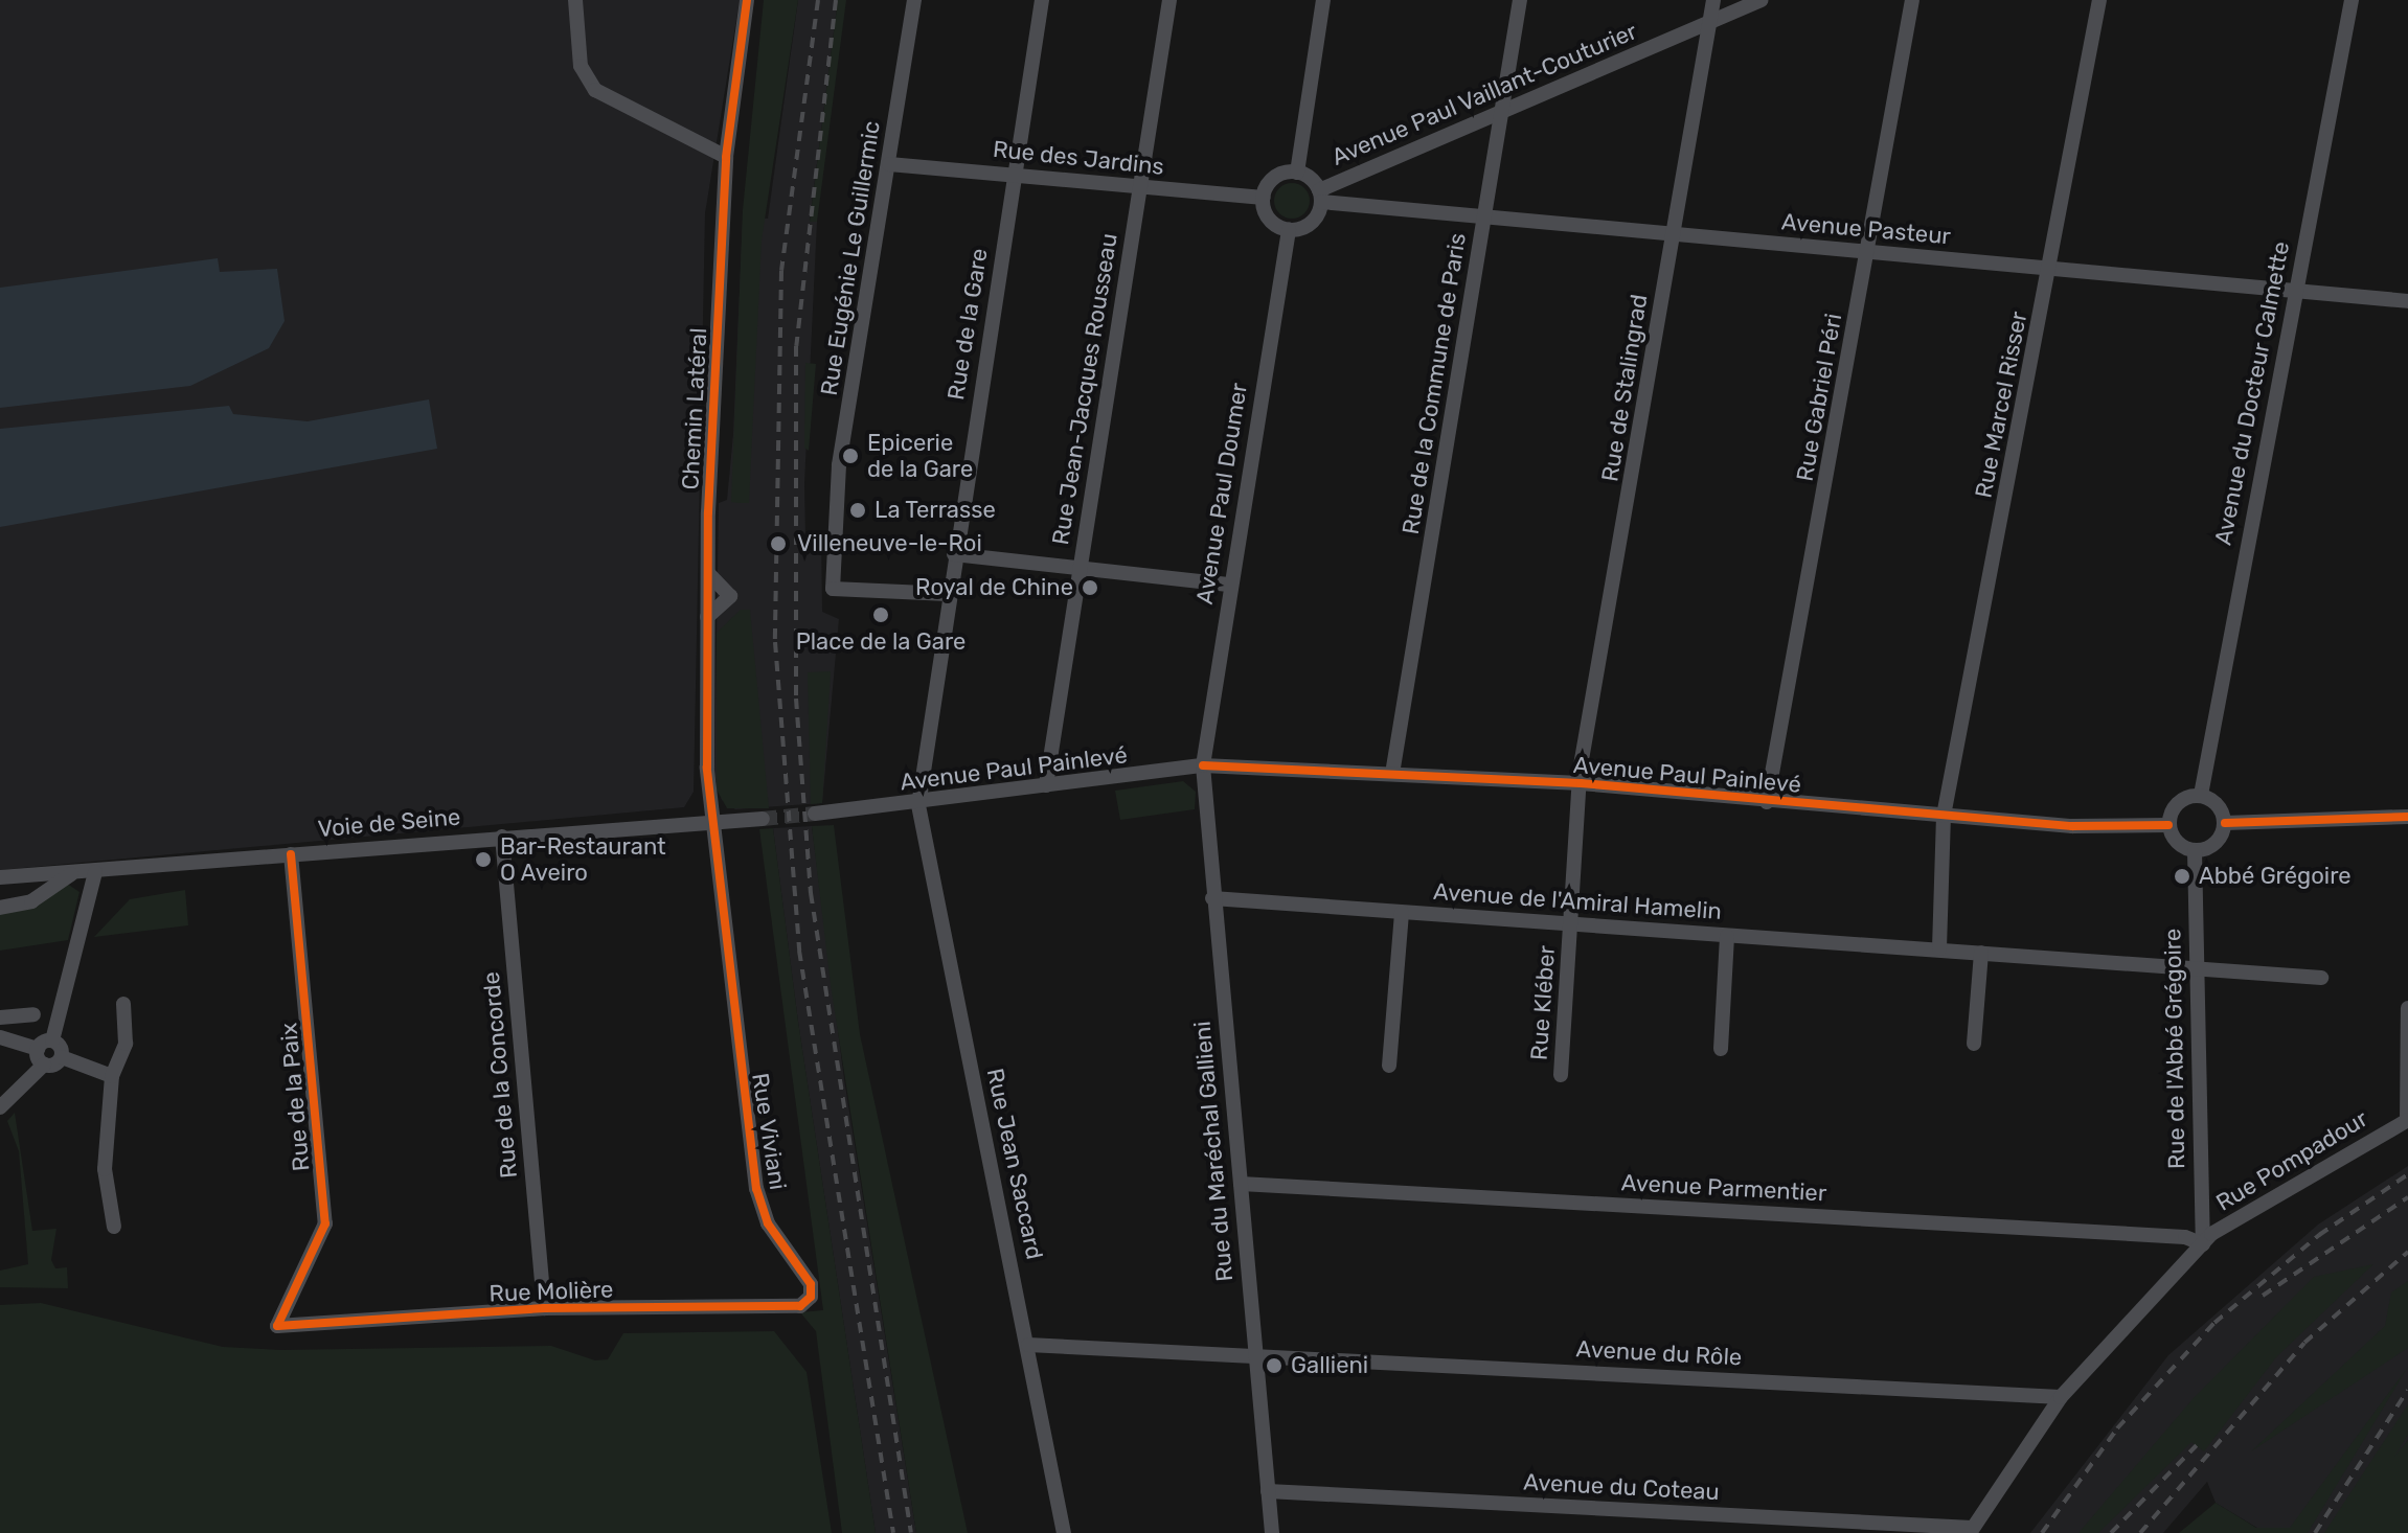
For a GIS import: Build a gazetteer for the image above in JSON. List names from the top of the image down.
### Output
{
  "streets": {
    "street": [
      "Avenue Paul Vaillant-Couturier",
      "Rue des Jardins",
      "Avenue Pasteur",
      "Rue Eugénie Le Guillermic",
      "Rue de la Gare",
      "Rue de la Commune de Paris",
      "Rue de Stalingrad",
      "Rue Jean-Jacques Rousseau",
      "Avenue du Docteur Calmette",
      "Rue Gabriel Péri",
      "Rue Marcel Risser",
      "Chemin Latéral",
      "Avenue Paul Doumer",
      "Avenue Paul Painlevé",
      "Voie de Seine",
      "Avenue de l'Amiral Hamelin",
      "Rue Kléber",
      "Rue de l'Abbé Grégoire",
      "Rue de la Concorde",
      "Rue de la Paix",
      "Rue Viviani",
      "Rue du Maréchal Gallieni",
      "Rue Pompadour",
      "Rue Jean Saccard",
      "Avenue Parmentier",
      "Rue Molière",
      "Avenue du Rôle",
      "Avenue du Coteau"
    ]
  },
  "crossings": [
    ["Avenue Paul Vaillant-Couturier", "Rue des Jardins"],
    ["Avenue Paul Vaillant-Couturier", "Avenue Pasteur"],
    ["Avenue Paul Vaillant-Couturier", "Rue de la Commune de Paris"],
    ["Avenue Paul Vaillant-Couturier", "Rue de Stalingrad"],
    ["Avenue Paul Vaillant-Couturier", "Avenue Paul Doumer"],
    ["Rue des Jardins", "Avenue Pasteur"],
    ["Rue des Jardins", "Rue Eugénie Le Guillermic"],
    ["Rue des Jardins", "Rue de la Gare"],
    ["Rue des Jardins", "Rue Jean-Jacques Rousseau"],
    ["Rue des Jardins", "Avenue Paul Doumer"],
    ["Avenue Pasteur", "Rue de la Commune de Paris"],
    ["Avenue Pasteur", "Rue de Stalingrad"],
    ["Avenue Pasteur", "Avenue du Docteur Calmette"],
    ["Avenue Pasteur", "Rue Gabriel Péri"],
    ["Avenue Pasteur", "Rue Marcel Risser"],
    ["Avenue Pasteur", "Avenue Paul Doumer"],
    ["Rue Eugénie Le Guillermic", "Rue de la Gare"],
    ["Rue de la Gare", "Avenue Paul Painlevé"],
    ["Rue de la Gare", "Rue Jean Saccard"],
    ["Rue de la Commune de Paris", "Avenue Paul Painlevé"],
    ["Rue de Stalingrad", "Avenue Paul Painlevé"],
    ["Rue de Stalingrad", "Rue Kléber"],
    ["Rue Jean-Jacques Rousseau", "Avenue Paul Painlevé"],
    ["Avenue du Docteur Calmette", "Avenue Paul Painlevé"],
    ["Avenue du Docteur Calmette", "Rue de l'Abbé Grégoire"],
    ["Rue Gabriel Péri", "Avenue Paul Painlevé"],
    ["Rue Marcel Risser", "Avenue Paul Painlevé"],
    ["Rue Marcel Risser", "Avenue de l'Amiral Hamelin"],
    ["Chemin Latéral", "Voie de Seine"],
    ["Chemin Latéral", "Rue Viviani"],
    ["Avenue Paul Doumer", "Avenue Paul Painlevé"],
    ["Avenue Paul Doumer", "Rue du Maréchal Gallieni"],
    ["Avenue Paul Painlevé", "Rue Kléber"],
    ["Avenue Paul Painlevé", "Rue de l'Abbé Grégoire"],
    ["Avenue Paul Painlevé", "Rue du Maréchal Gallieni"],
    ["Avenue Paul Painlevé", "Rue Jean Saccard"],
    ["Voie de Seine", "Rue de la Concorde"],
    ["Voie de Seine", "Rue de la Paix"],
    ["Voie de Seine", "Rue Viviani"],
    ["Avenue de l'Amiral Hamelin", "Rue Kléber"],
    ["Avenue de l'Amiral Hamelin", "Rue de l'Abbé Grégoire"],
    ["Avenue de l'Amiral Hamelin", "Rue du Maréchal Gallieni"],
    ["Rue de l'Abbé Grégoire", "Rue Pompadour"],
    ["Rue de l'Abbé Grégoire", "Avenue Parmentier"],
    ["Rue de la Concorde", "Rue Molière"],
    ["Rue de la Paix", "Rue Molière"],
    ["Rue Viviani", "Rue Molière"],
    ["Rue du Maréchal Gallieni", "Avenue Parmentier"],
    ["Rue du Maréchal Gallieni", "Avenue du Rôle"],
    ["Rue du Maréchal Gallieni", "Avenue du Coteau"],
    ["Rue Pompadour", "Avenue Parmentier"],
    ["Rue Pompadour", "Avenue du Rôle"],
    ["Rue Pompadour", "Avenue du Coteau"],
    ["Rue Jean Saccard", "Avenue du Rôle"]
  ],
  "places": [
    "Epicerie de la Gare",
    "La Terrasse",
    "Villeneuve-le-Roi",
    "Royal de Chine",
    "Place de la Gare",
    "Bar-Restaurant O Aveiro",
    "Abbé Grégoire",
    "Gallieni"
  ]
}
